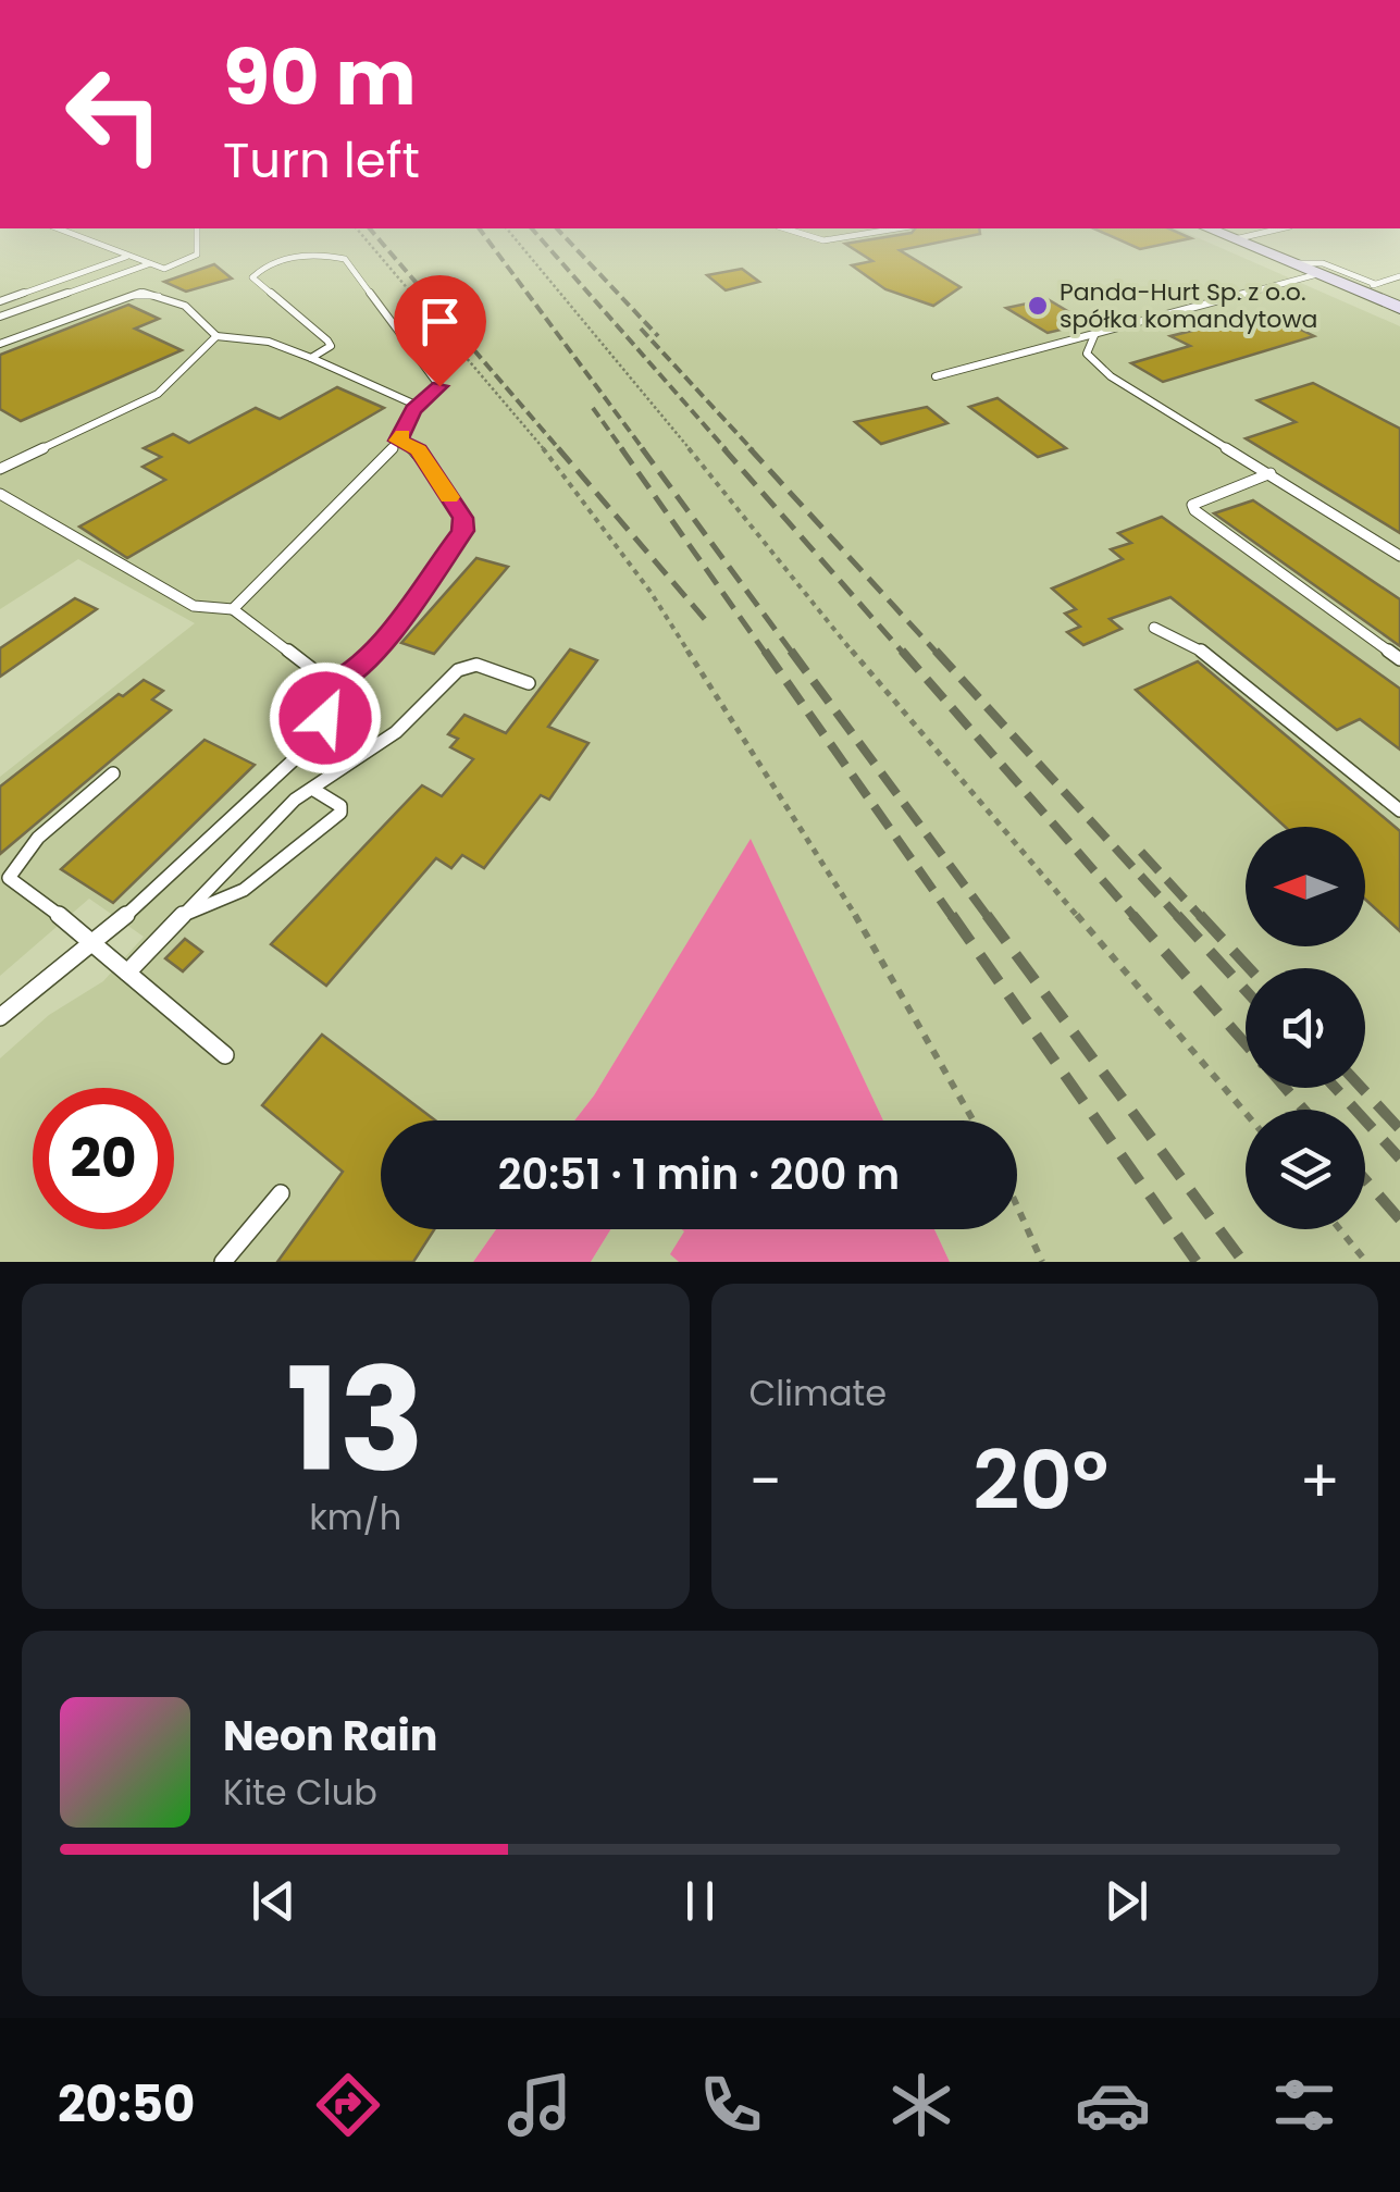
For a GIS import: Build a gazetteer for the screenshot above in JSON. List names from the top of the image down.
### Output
{
  "places": ["Panda-Hurt Sp. z o.o. spółka komandytowa"],
  "north": "left",
  "page": {
    "turn": ["90 m", "Turn left"],
    "limit": "20",
    "trip": "20:51 · 1 min · 200 m",
    "tile": [
      ["13", "km/h"],
      "Climate"
    ],
    "heat": ["−", "20°", "+"],
    "song": ["Neon Rain", "Kite Club"],
    "tabs": "20:50"
  }
}
